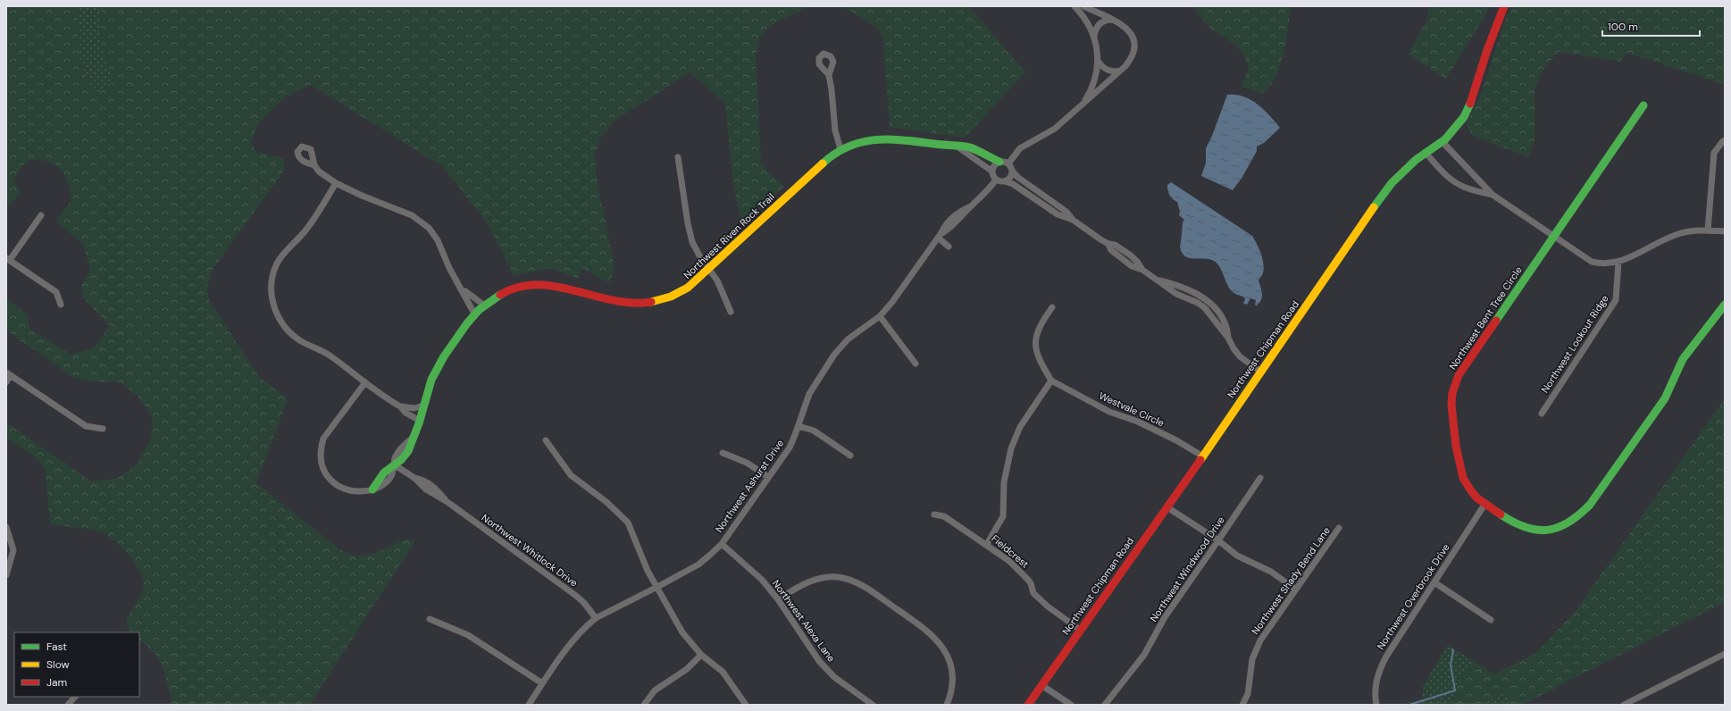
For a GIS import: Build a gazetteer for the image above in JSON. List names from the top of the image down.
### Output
{
  "streets": {
    "street": [
      "Northwest Riven Rock Trail",
      "Northwest Bent Tree Circle",
      "Northwest Lookout Ridge",
      "Northwest Chipman Road",
      "Westvale Circle",
      "Northwest Ashurst Drive",
      "Northwest Whitlock Drive",
      "Fieldcrest",
      "Northwest Windwood Drive",
      "Northwest Shady Bend Lane",
      "Northwest Overbrook Drive",
      "Northwest Alexa Lane"
    ]
  },
  "crossings": [
    ["Northwest Riven Rock Trail", "Northwest Ashurst Drive"],
    ["Northwest Riven Rock Trail", "Northwest Whitlock Drive"],
    ["Northwest Bent Tree Circle", "Northwest Overbrook Drive"],
    ["Northwest Chipman Road", "Westvale Circle"],
    ["Northwest Chipman Road", "Fieldcrest"],
    ["Northwest Ashurst Drive", "Northwest Whitlock Drive"],
    ["Northwest Ashurst Drive", "Northwest Alexa Lane"]
  ],
  "legend": ["Fast", "Slow", "Jam"],
  "scale_bar": "100 m"
}
